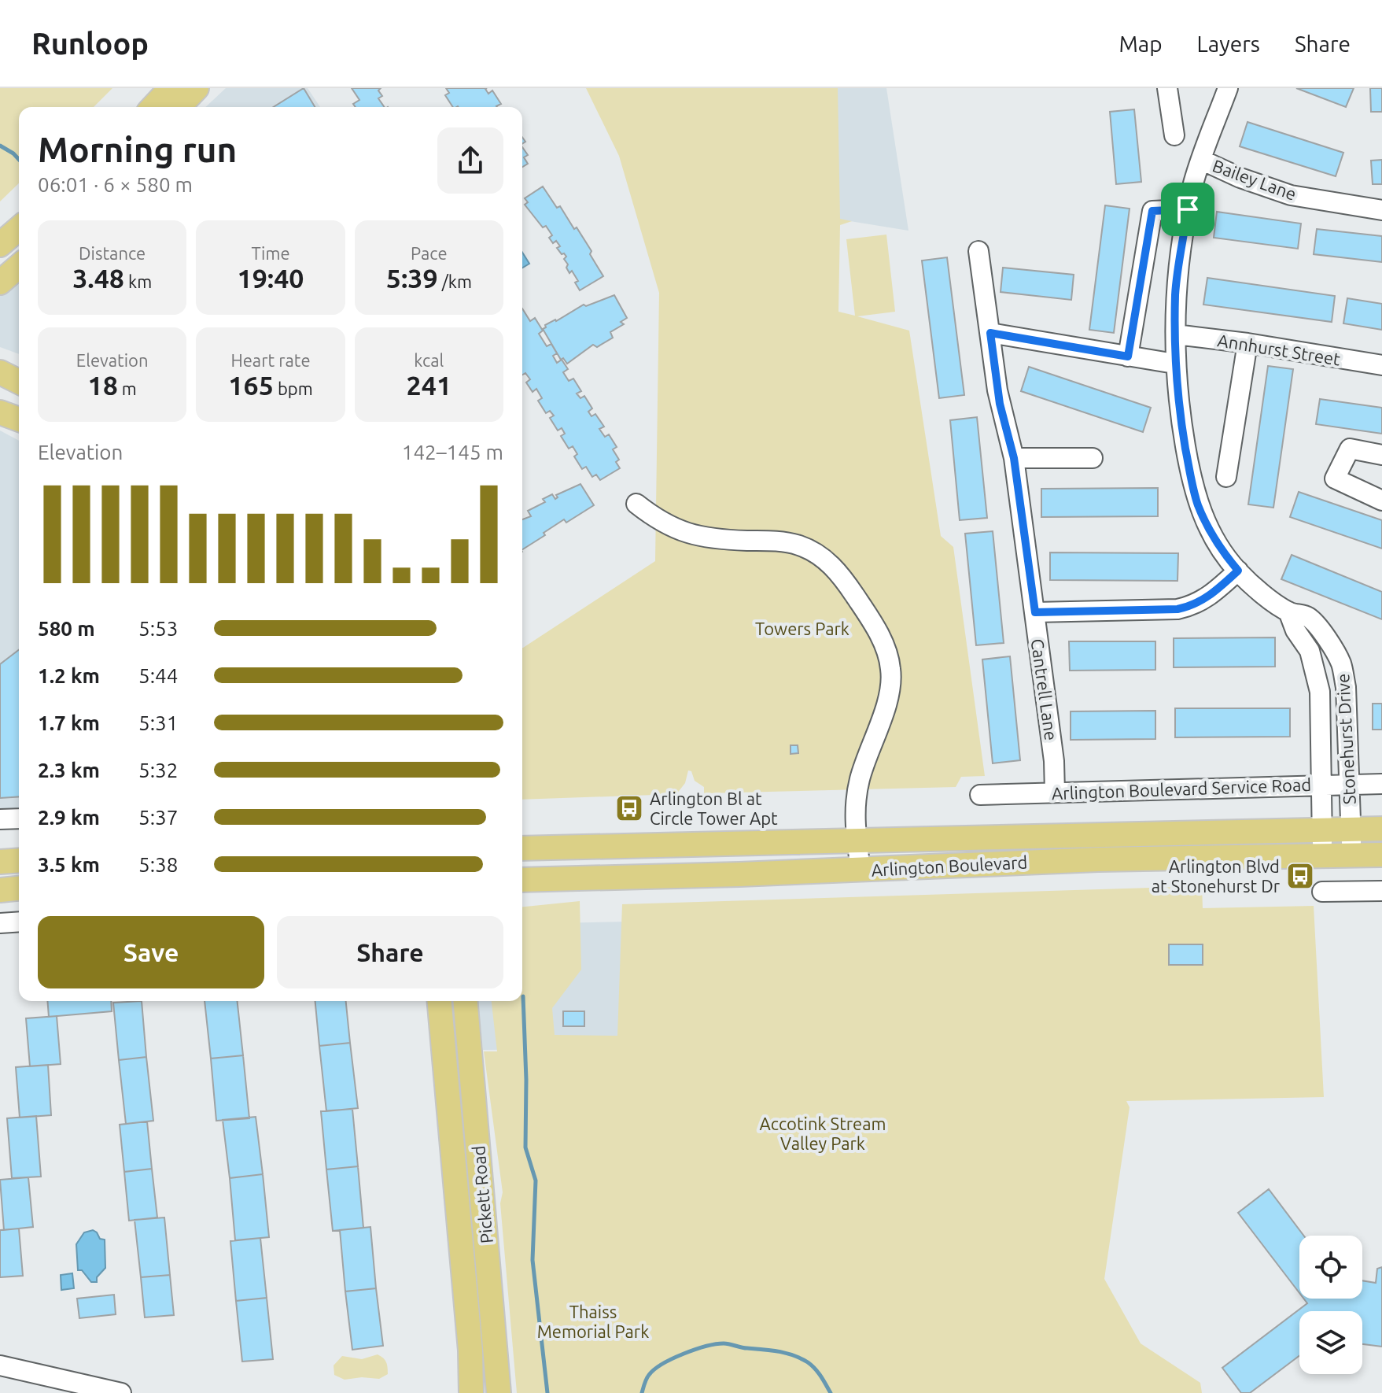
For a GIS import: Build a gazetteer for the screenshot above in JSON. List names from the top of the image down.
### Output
{
  "streets": {
    "main road": ["Arlington Boulevard", "Pickett Road"],
    "street": [
      "Bailey Lane",
      "Annhurst Street",
      "Cantrell Lane",
      "Stonehurst Drive",
      "Arlington Boulevard Service Road"
    ]
  },
  "crossings": [
    ["Bailey Lane", "Stonehurst Drive"],
    ["Annhurst Street", "Stonehurst Drive"],
    ["Cantrell Lane", "Arlington Boulevard Service Road"],
    ["Stonehurst Drive", "Arlington Boulevard Service Road"],
    ["Stonehurst Drive", "Arlington Boulevard"]
  ],
  "parks": ["Towers Park", "Accotink Stream Valley Park", "Thaiss Memorial Park"],
  "places": {
    "bus stop": ["Arlington Bl at Circle Tower Apt", "Arlington Blvd at Stonehurst Dr"]
  },
  "page": {
    "header": "Runloop",
    "nav": ["Map", "Layers", "Share"],
    "heading": ["Morning run", "06:01 · 6 × 580 m"],
    "stats": [
      ["Distance", "3.48 km"],
      ["Time", "19:40"],
      ["Pace", "5:39 /km"],
      ["Elevation", "18 m"],
      ["Heart rate", "165 bpm"],
      ["kcal", "241"]
    ],
    "chart": ["Elevation", "142–145 m"],
    "list": [
      {
        "name": "580 m",
        "note": "5:53"
      },
      {
        "name": "1.2 km",
        "note": "5:44"
      },
      {
        "name": "1.7 km",
        "note": "5:31"
      },
      {
        "name": "2.3 km",
        "note": "5:32"
      },
      {
        "name": "2.9 km",
        "note": "5:37"
      },
      {
        "name": "3.5 km",
        "note": "5:38"
      }
    ],
    "buttons": ["Save", "Share"]
  }
}
